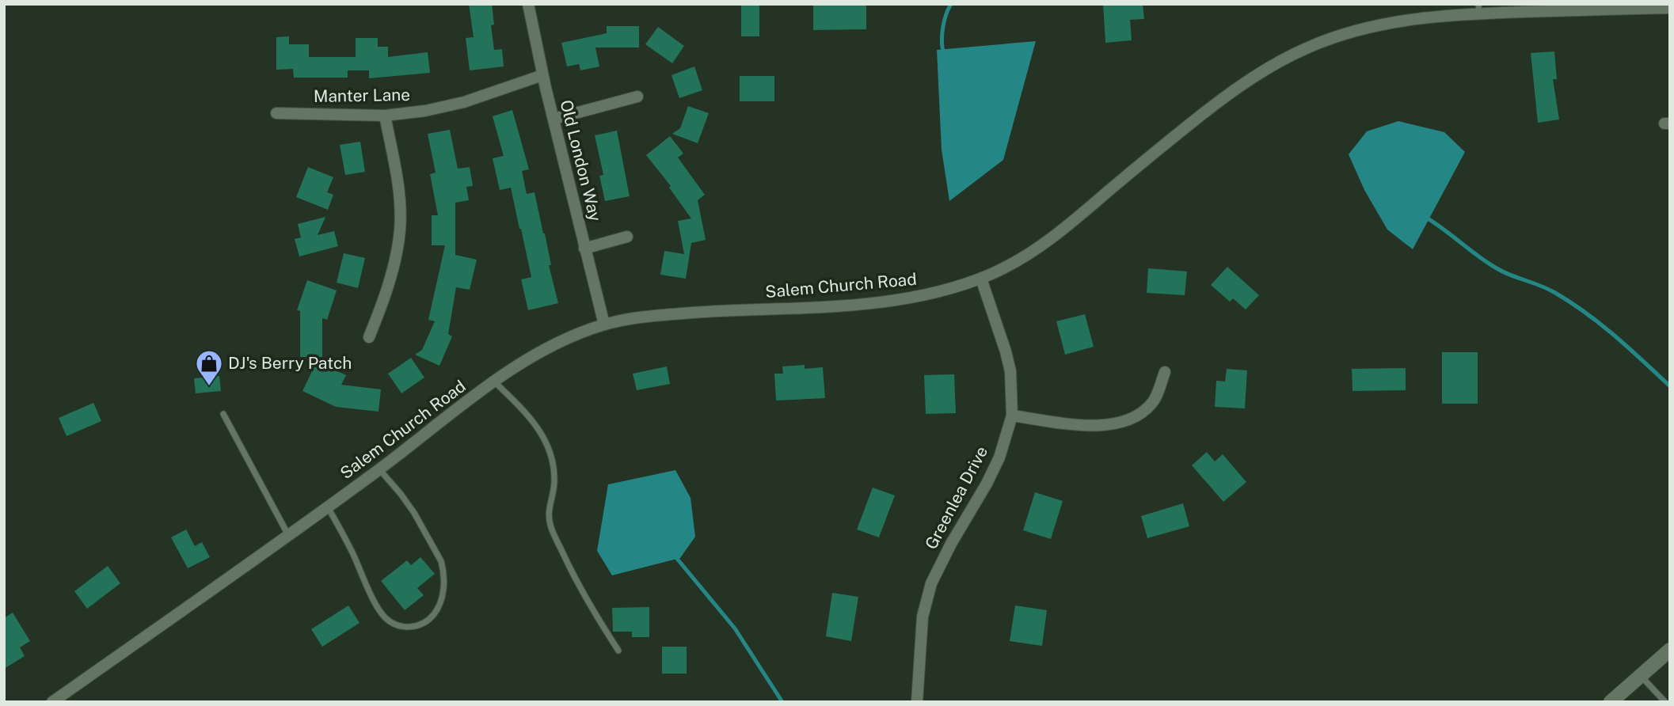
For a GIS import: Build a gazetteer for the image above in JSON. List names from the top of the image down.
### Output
{
  "streets": {
    "street": [
      "Manter Lane",
      "Old London Way",
      "Salem Church Road",
      "Greenlea Drive"
    ]
  },
  "crossings": [
    ["Manter Lane", "Old London Way"],
    ["Old London Way", "Salem Church Road"],
    ["Salem Church Road", "Greenlea Drive"]
  ],
  "places": {
    "shop": ["DJ's Berry Patch"]
  }
}
